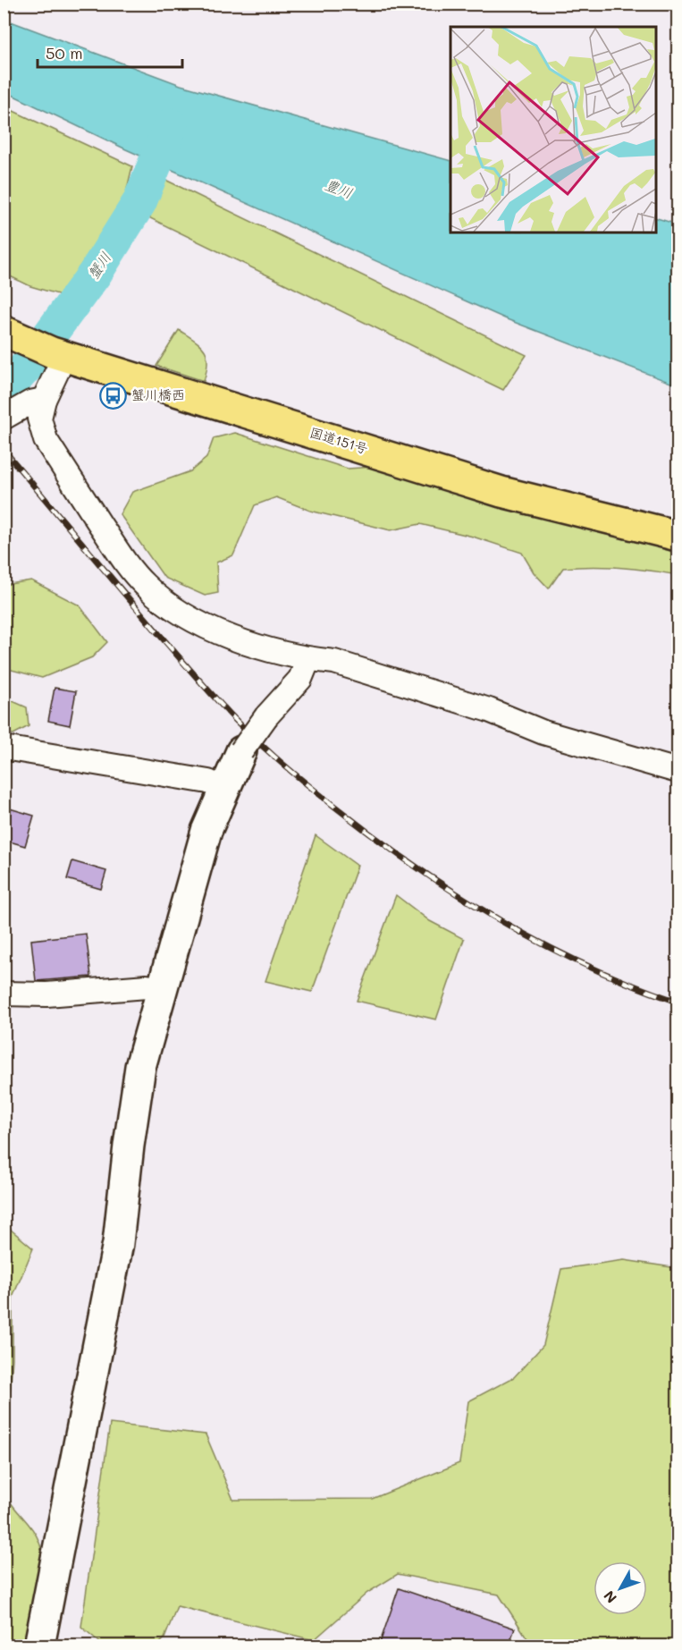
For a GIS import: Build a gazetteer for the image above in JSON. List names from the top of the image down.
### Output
{
  "streets": {
    "highway": ["国道151号"]
  },
  "water": ["豊川", "蟹川"],
  "places": {
    "bus stop": ["蟹川橋西"]
  },
  "scale_bar": "50 m",
  "north": "bottom left"
}
